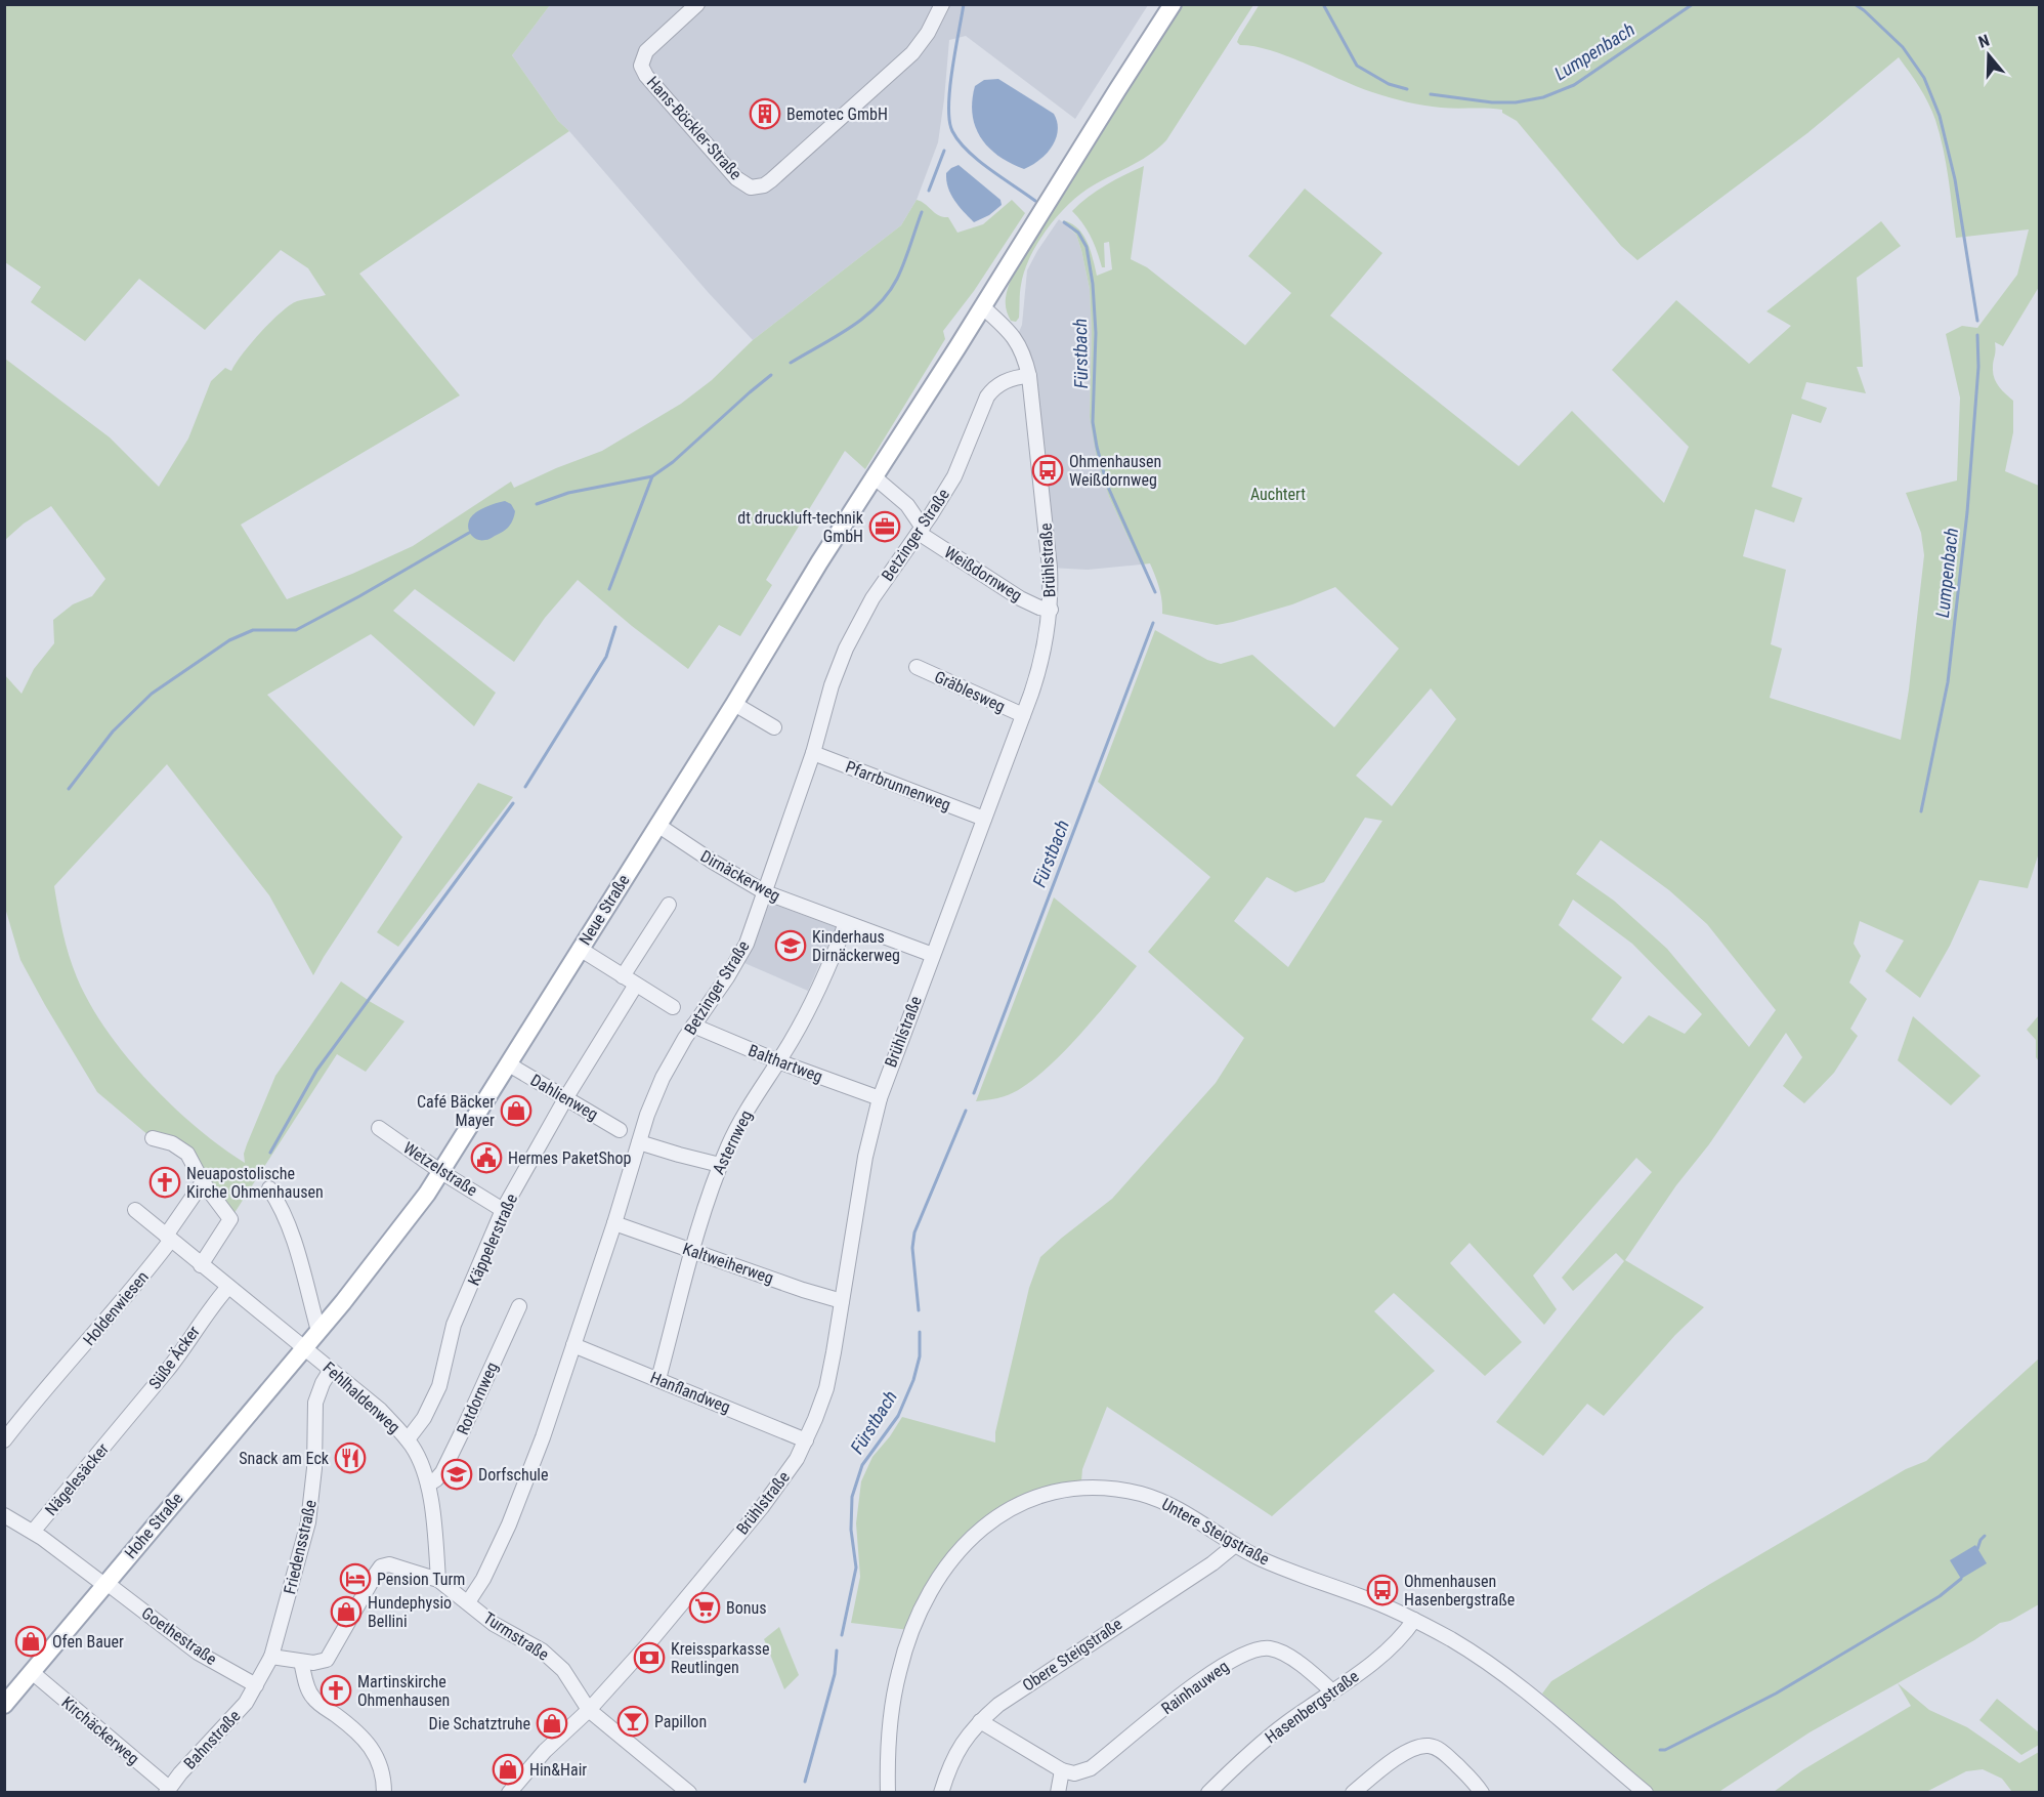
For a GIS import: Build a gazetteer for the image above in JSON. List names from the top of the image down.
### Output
{
  "streets": {
    "main road": ["Neue Straße", "Hohe Straße"],
    "street": [
      "Hans-Böckler-Straße",
      "Betzinger Straße",
      "Brühlstraße",
      "Weißdornweg",
      "Gräblesweg",
      "Pfarrbrunnenweg",
      "Dirnäckerweg",
      "Balthartweg",
      "Dahlienweg",
      "Asternweg",
      "Wetzelstraße",
      "Käppelerstraße",
      "Kaltweiherweg",
      "Holdenwiesen",
      "Süße Äcker",
      "Hanflandweg",
      "Fehlhaldenweg",
      "Rotdornweg",
      "Nägelesäcker",
      "Untere Steigstraße",
      "Friedensstraße",
      "Goethestraße",
      "Turmstraße",
      "Obere Steigstraße",
      "Rainhauweg",
      "Hasenbergstraße",
      "Kirchäckerweg",
      "Bahnstraße"
    ]
  },
  "crossings": [
    ["Betzinger Straße", "Brühlstraße"],
    ["Betzinger Straße", "Weißdornweg"],
    ["Betzinger Straße", "Pfarrbrunnenweg"],
    ["Betzinger Straße", "Dirnäckerweg"],
    ["Betzinger Straße", "Balthartweg"],
    ["Betzinger Straße", "Kaltweiherweg"],
    ["Betzinger Straße", "Hanflandweg"],
    ["Betzinger Straße", "Turmstraße"],
    ["Brühlstraße", "Weißdornweg"],
    ["Brühlstraße", "Gräblesweg"],
    ["Brühlstraße", "Pfarrbrunnenweg"],
    ["Brühlstraße", "Dirnäckerweg"],
    ["Brühlstraße", "Neue Straße"],
    ["Brühlstraße", "Balthartweg"],
    ["Brühlstraße", "Kaltweiherweg"],
    ["Brühlstraße", "Hanflandweg"],
    ["Brühlstraße", "Turmstraße"],
    ["Weißdornweg", "Neue Straße"],
    ["Dirnäckerweg", "Neue Straße"],
    ["Dirnäckerweg", "Asternweg"],
    ["Neue Straße", "Dahlienweg"],
    ["Neue Straße", "Wetzelstraße"],
    ["Neue Straße", "Fehlhaldenweg"],
    ["Neue Straße", "Hohe Straße"],
    ["Balthartweg", "Asternweg"],
    ["Dahlienweg", "Käppelerstraße"],
    ["Asternweg", "Kaltweiherweg"],
    ["Asternweg", "Hanflandweg"],
    ["Wetzelstraße", "Käppelerstraße"],
    ["Käppelerstraße", "Fehlhaldenweg"],
    ["Holdenwiesen", "Fehlhaldenweg"],
    ["Süße Äcker", "Fehlhaldenweg"],
    ["Süße Äcker", "Nägelesäcker"],
    ["Fehlhaldenweg", "Rotdornweg"],
    ["Fehlhaldenweg", "Hohe Straße"],
    ["Fehlhaldenweg", "Friedensstraße"],
    ["Fehlhaldenweg", "Turmstraße"],
    ["Nägelesäcker", "Goethestraße"],
    ["Hohe Straße", "Goethestraße"],
    ["Hohe Straße", "Kirchäckerweg"],
    ["Untere Steigstraße", "Obere Steigstraße"],
    ["Untere Steigstraße", "Hasenbergstraße"],
    ["Friedensstraße", "Goethestraße"],
    ["Friedensstraße", "Bahnstraße"],
    ["Goethestraße", "Bahnstraße"],
    ["Rainhauweg", "Hasenbergstraße"],
    ["Kirchäckerweg", "Bahnstraße"]
  ],
  "water": ["Lumpenbach", "Fürstbach"],
  "parks": ["Auchtert"],
  "places": {
    "building": ["Bemotec GmbH"],
    "bus stop": ["Ohmenhausen Weißdornweg", "Ohmenhausen Hasenbergstraße"],
    "office": ["dt druckluft-technik GmbH"],
    "school or university": ["Kinderhaus Dirnäckerweg", "Dorfschule"],
    "shop": [
      "Café Bäcker Mayer",
      "Hundephysio Bellini",
      "Ofen Bauer",
      "Die Schatztruhe",
      "Hin&Hair"
    ],
    "public building": ["Hermes PaketShop"],
    "church": ["Neuapostolische Kirche Ohmenhausen", "Martinskirche Ohmenhausen"],
    "restaurant": ["Snack am Eck"],
    "hotel": ["Pension Turm"],
    "supermarket": ["Bonus"],
    "bank": ["Kreissparkasse Reutlingen"],
    "bar": ["Papillon"]
  },
  "north": "top"
}
